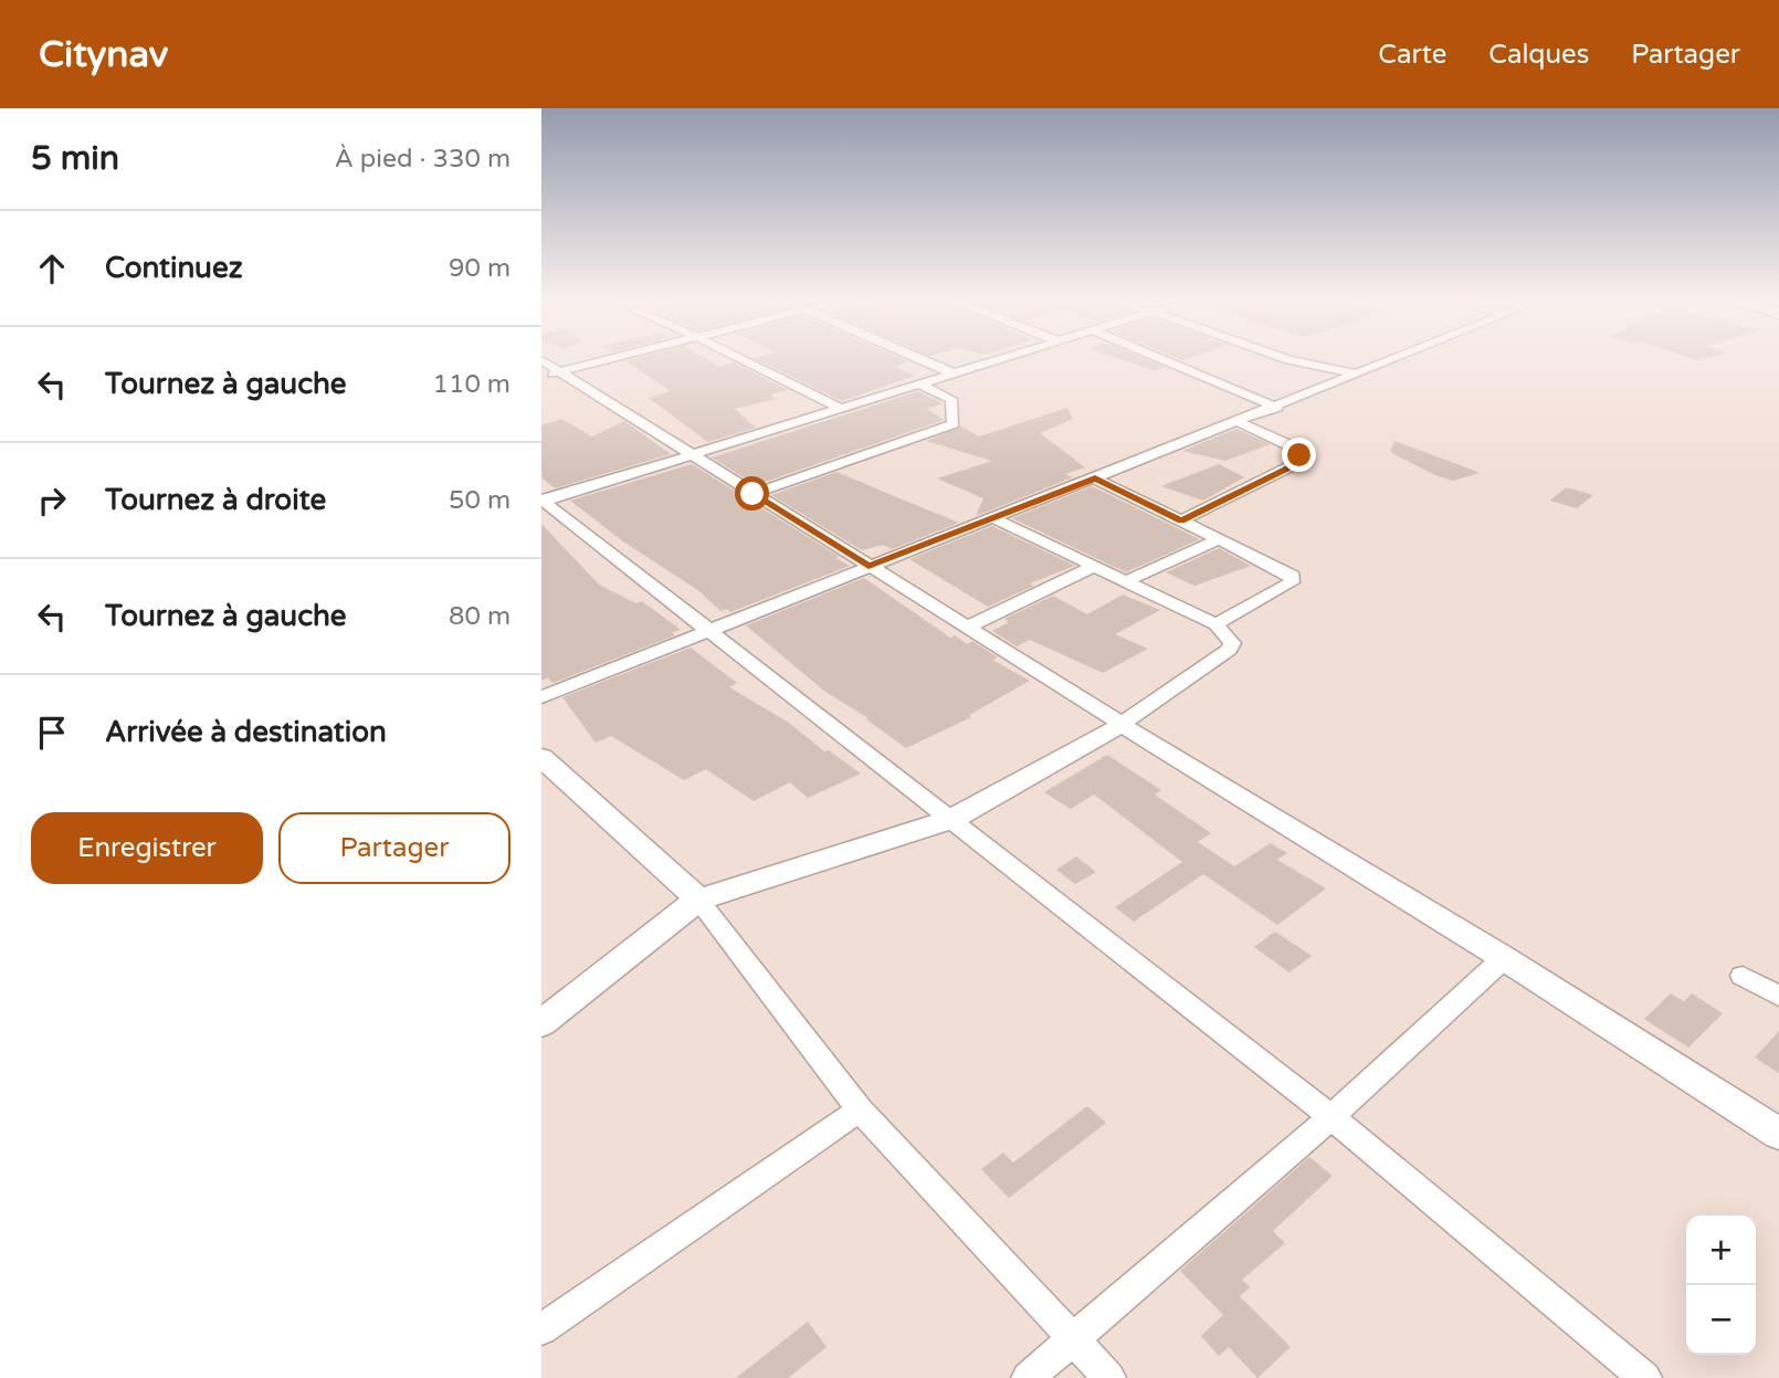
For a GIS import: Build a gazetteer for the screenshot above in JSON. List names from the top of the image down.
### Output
{
  "page": {
    "header": "Citynav",
    "nav": ["Carte", "Calques", "Partager"],
    "heading": ["5 min", "À pied · 330 m"],
    "list": [
      ["Continuez", "90 m"],
      ["Tournez à gauche", "110 m"],
      ["Tournez à droite", "50 m"],
      ["Tournez à gauche", "80 m"],
      "Arrivée à destination"
    ],
    "buttons": ["Enregistrer", "Partager"],
    "map_buttons": ["+", "−"]
  }
}
